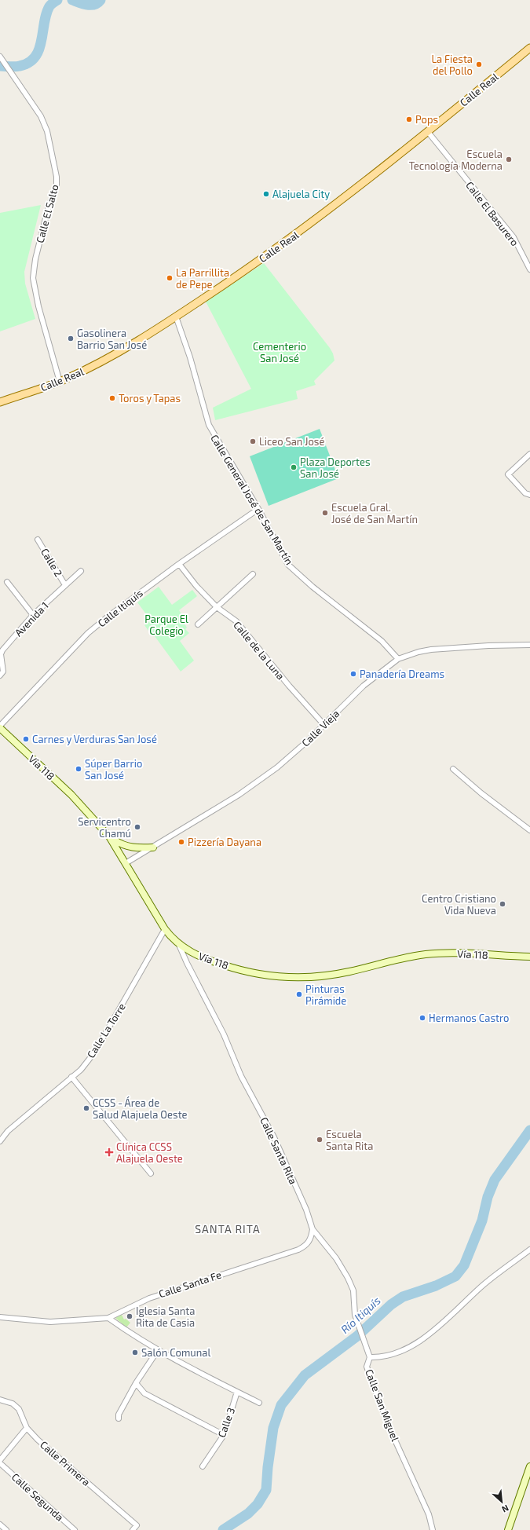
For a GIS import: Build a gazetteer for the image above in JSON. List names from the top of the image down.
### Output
{
  "streets": {
    "main road": ["Calle Real", "Vía 118"],
    "street": [
      "Calle El Salto",
      "Calle El Basurero",
      "Calle General José de San Martín",
      "Calle 2",
      "Calle Itiquís",
      "Avenida 1",
      "Calle de la Luna",
      "Calle Vieja",
      "Calle La Torre",
      "Calle Santa Rita",
      "Calle Santa Fe",
      "Calle San Miguel",
      "Calle 3",
      "Calle Primera",
      "Calle Segunda"
    ]
  },
  "crossings": [
    ["Calle Real", "Calle El Salto"],
    ["Calle Real", "Calle El Basurero"],
    ["Calle Real", "Calle General José de San Martín"],
    ["Calle General José de San Martín", "Calle Itiquís"],
    ["Calle General José de San Martín", "Calle Vieja"],
    ["Calle 2", "Avenida 1"],
    ["Calle Itiquís", "Calle de la Luna"],
    ["Calle Itiquís", "Vía 118"],
    ["Calle de la Luna", "Calle Vieja"],
    ["Calle Vieja", "Vía 118"],
    ["Vía 118", "Calle La Torre"],
    ["Vía 118", "Calle Santa Rita"],
    ["Calle Santa Rita", "Calle Santa Fe"],
    ["Calle Santa Rita", "Calle San Miguel"]
  ],
  "districts": ["SANTA RITA"],
  "water": ["Río Itiquís"],
  "parks": ["Cementerio San José", "Parque El Colegio"],
  "places": {
    "other": [
      "La Fiesta del Pollo",
      "Pops",
      "Escuela Tecnología Moderna",
      "Alajuela City",
      "La Parrillita de Pepe",
      "Gasolinera Barrio San José",
      "Toros y Tapas",
      "Liceo San José",
      "Plaza Deportes San José",
      "Escuela Gral. José de San Martín",
      "Panadería Dreams",
      "Carnes y Verduras San José",
      "Súper Barrio San José",
      "Servicentro Chamú",
      "Pizzería Dayana",
      "Centro Cristiano Vida Nueva",
      "Pinturas Pirámide",
      "Hermanos Castro",
      "CCSS - Área de Salud Alajuela Oeste",
      "Escuela Santa Rita",
      "Iglesia Santa Rita de Casia",
      "Salón Comunal"
    ],
    "health": ["Clínica CCSS Alajuela Oeste"]
  },
  "north": "bottom right"
}
